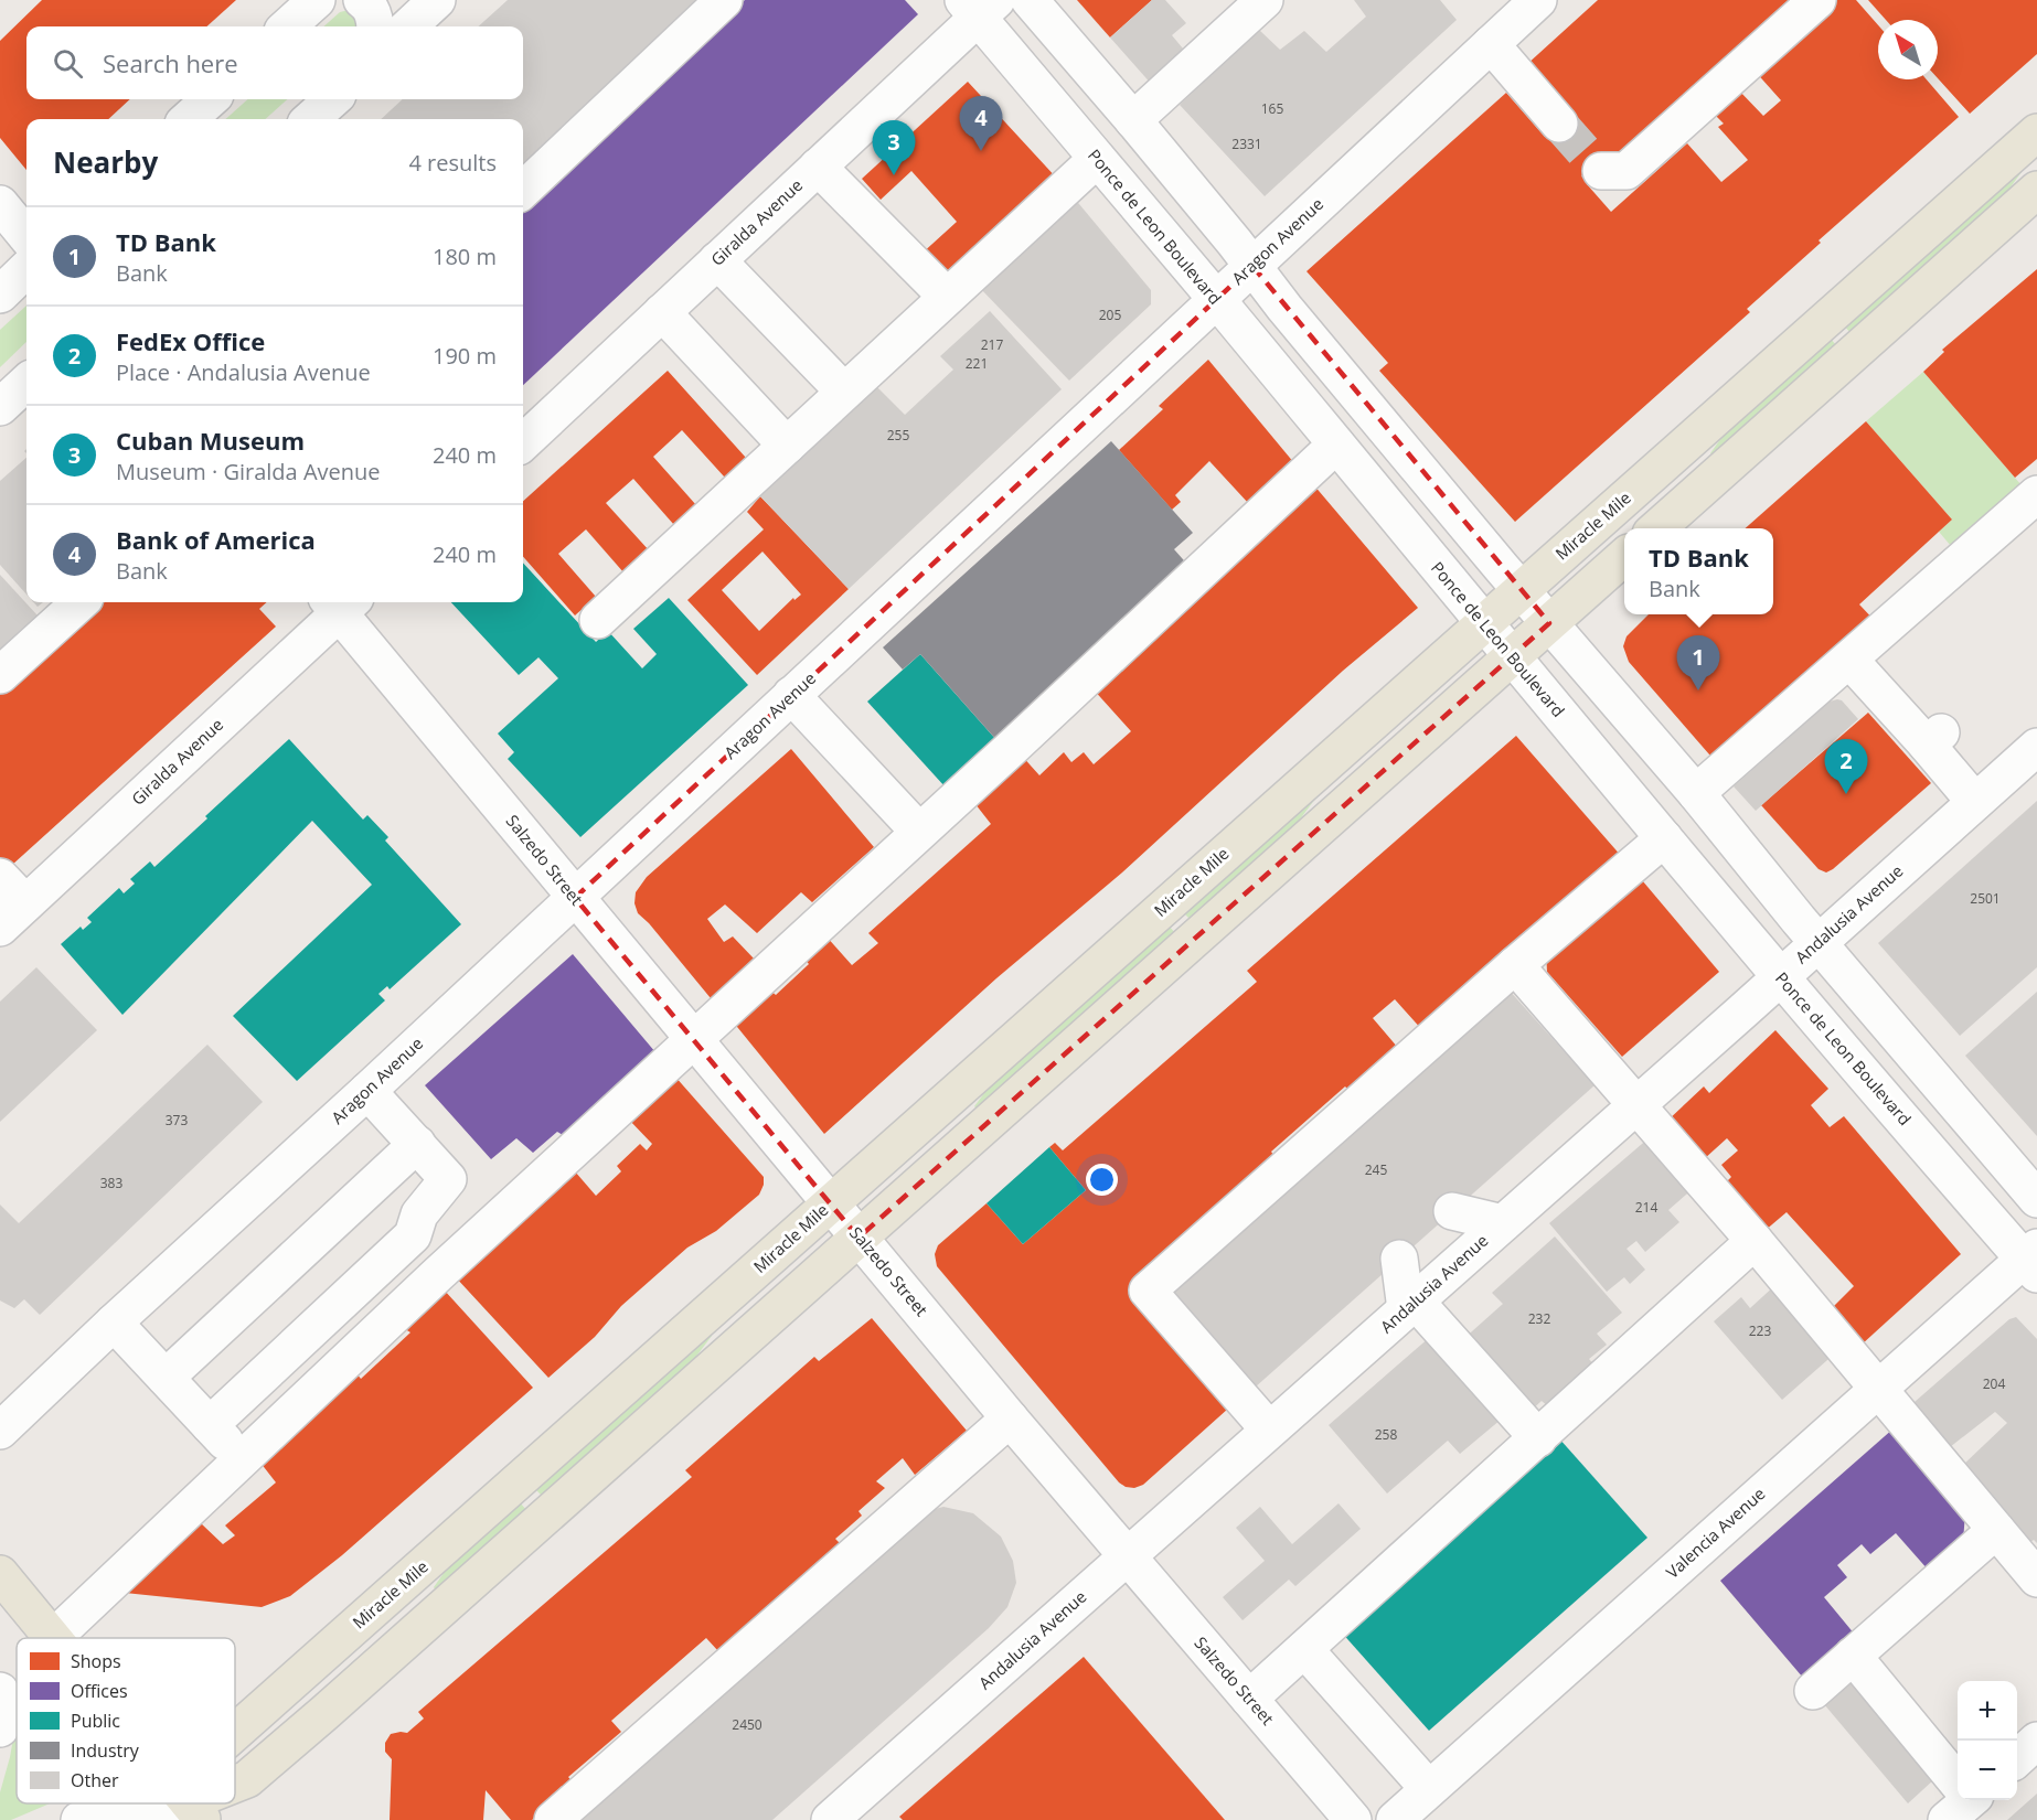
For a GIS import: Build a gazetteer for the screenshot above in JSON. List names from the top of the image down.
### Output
{
  "streets": {
    "main road": ["Miracle Mile"],
    "street": [
      "Giralda Avenue",
      "Ponce de Leon Boulevard",
      "Aragon Avenue",
      "Salzedo Street",
      "Andalusia Avenue",
      "Valencia Avenue"
    ]
  },
  "crossings": [
    ["Giralda Avenue", "Ponce de Leon Boulevard"],
    ["Giralda Avenue", "Salzedo Street"],
    ["Ponce de Leon Boulevard", "Aragon Avenue"],
    ["Ponce de Leon Boulevard", "Miracle Mile"],
    ["Ponce de Leon Boulevard", "Andalusia Avenue"],
    ["Ponce de Leon Boulevard", "Valencia Avenue"],
    ["Aragon Avenue", "Salzedo Street"],
    ["Miracle Mile", "Salzedo Street"],
    ["Salzedo Street", "Andalusia Avenue"]
  ],
  "house_numbers": [
    "165",
    "2331",
    "205",
    "217",
    "221",
    "255",
    "2501",
    "373",
    "245",
    "383",
    "214",
    "232",
    "223",
    "204",
    "258",
    "2450"
  ],
  "legend": [
    "Shops",
    "Offices",
    "Public",
    "Industry",
    "Other"
  ],
  "north": "top left",
  "page": {
    "search": "Search here",
    "pins": [
      "4",
      "3",
      "1",
      "2"
    ],
    "heading": ["Nearby", "4 results"],
    "list": [
      {
        "mark": "1",
        "name": "TD Bank",
        "note": "Bank",
        "value": "180 m"
      },
      {
        "mark": "2",
        "name": "FedEx Office",
        "note": "Place · Andalusia Avenue",
        "value": "190 m"
      },
      {
        "mark": "3",
        "name": "Cuban Museum",
        "note": "Museum · Giralda Avenue",
        "value": "240 m"
      },
      {
        "mark": "4",
        "name": "Bank of America",
        "note": "Bank",
        "value": "240 m"
      }
    ],
    "popup": ["TD Bank", "Bank"],
    "map_buttons": ["+", "−"]
  }
}
